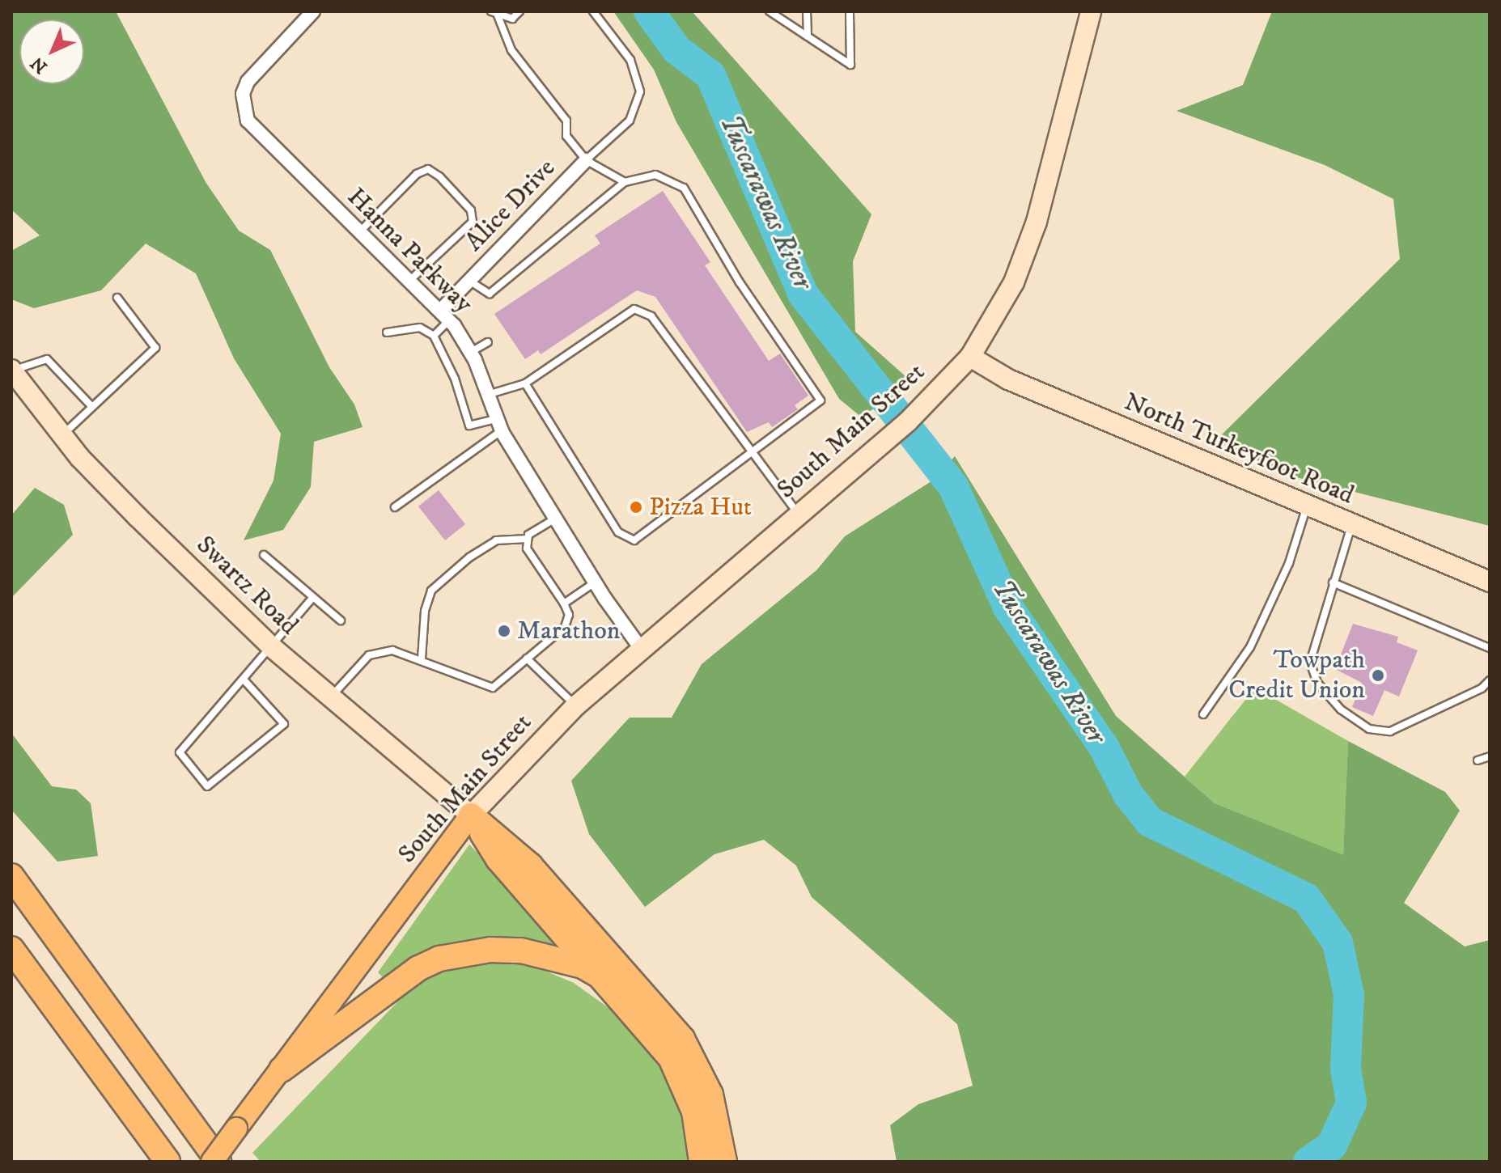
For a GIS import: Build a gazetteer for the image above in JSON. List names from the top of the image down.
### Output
{
  "streets": {
    "main road": ["South Main Street"],
    "street": [
      "Alice Drive",
      "Hanna Parkway",
      "North Turkeyfoot Road",
      "Swartz Road"
    ]
  },
  "crossings": [
    ["Alice Drive", "Hanna Parkway"],
    ["Hanna Parkway", "South Main Street"],
    ["South Main Street", "North Turkeyfoot Road"],
    ["South Main Street", "Swartz Road"]
  ],
  "water": ["Tuscarawas River"],
  "places": ["Pizza Hut", "Marathon", "Towpath Credit Union"],
  "north": "bottom left"
}
